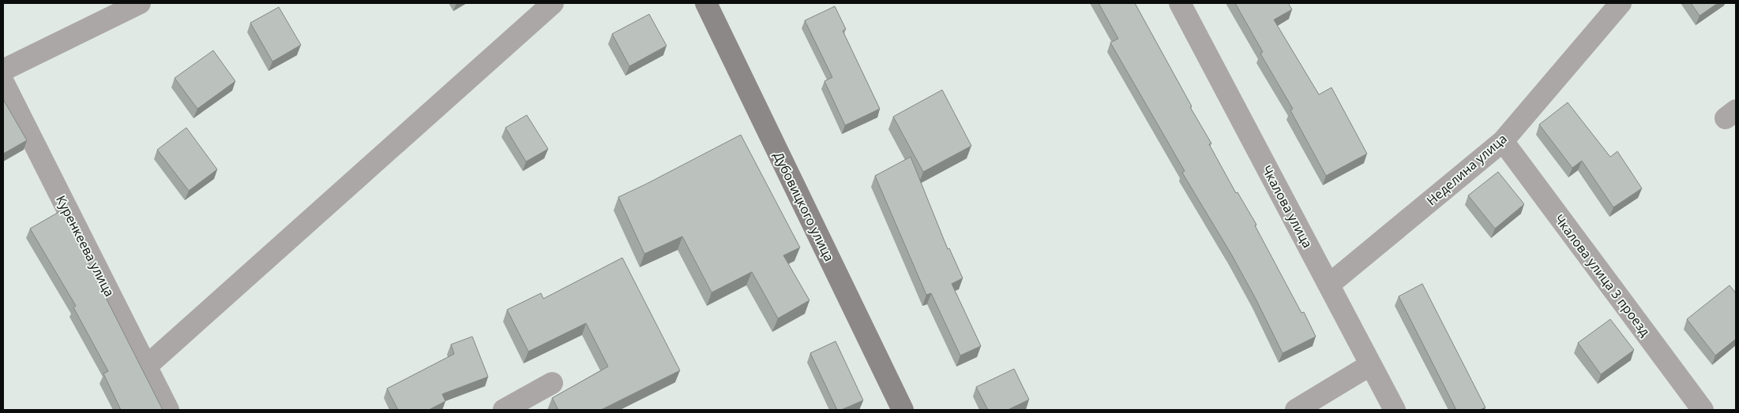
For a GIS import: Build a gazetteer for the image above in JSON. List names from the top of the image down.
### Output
{
  "streets": {
    "street": [
      "Неделина улица",
      "Дубовицкого улица",
      "Чкалова улица",
      "Куренкеева улица",
      "Чкалова улица 3 проезд"
    ]
  },
  "crossings": [
    ["Неделина улица", "Чкалова улица"],
    ["Неделина улица", "Чкалова улица 3 проезд"]
  ]
}
